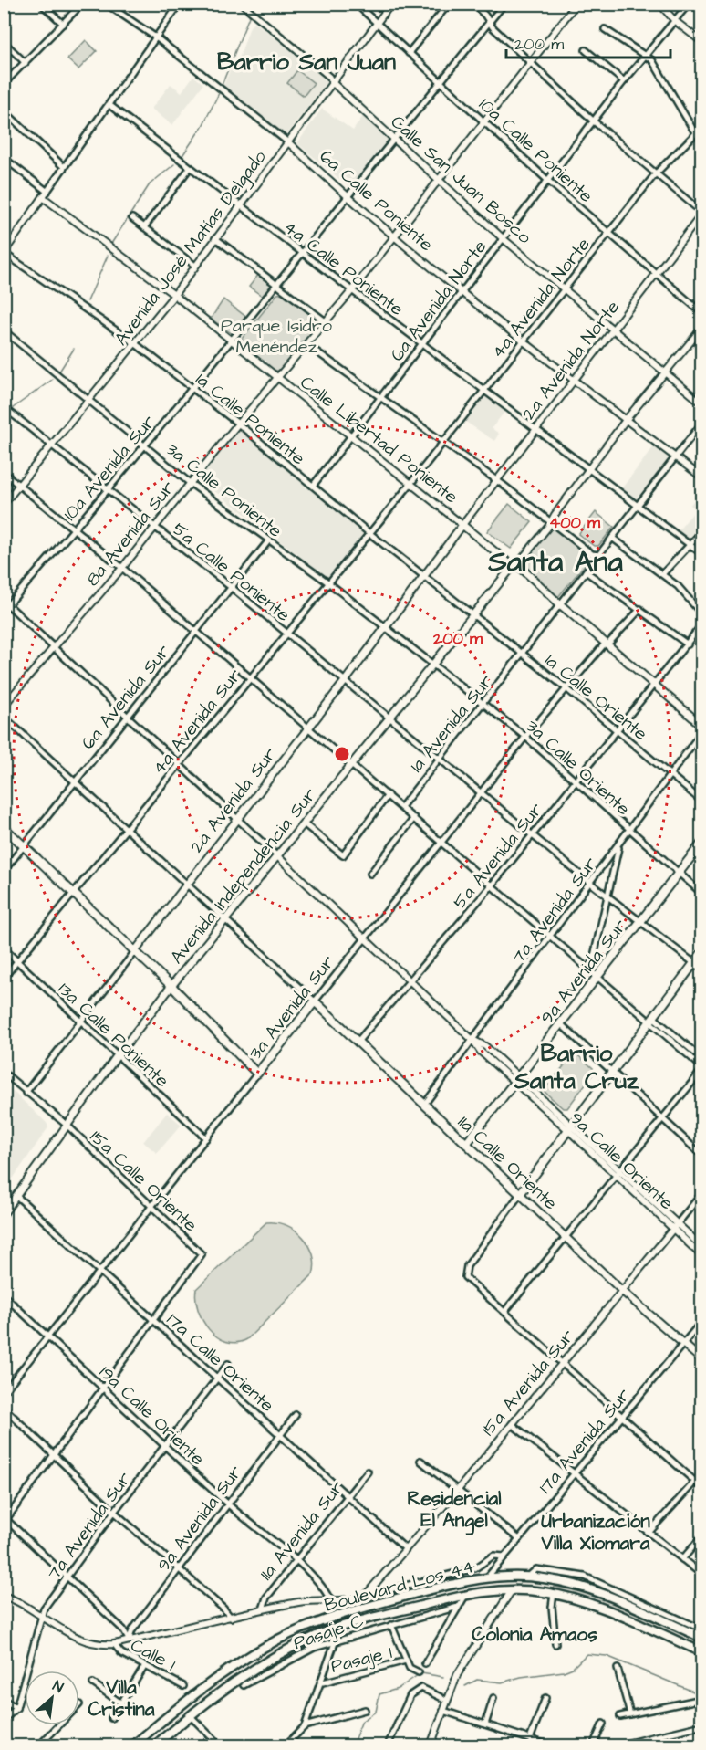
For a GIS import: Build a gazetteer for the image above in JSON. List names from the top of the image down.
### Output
{
  "streets": {
    "highway": ["Boulevard Los 44"],
    "main road": [
      "Calle Libertad Poniente",
      "2a Avenida Sur",
      "Avenida Independencia Sur",
      "9a Avenida Sur",
      "3a Avenida Sur",
      "11a Calle Oriente"
    ],
    "street": [
      "10a Calle Poniente",
      "Calle San Juan Bosco",
      "6a Calle Poniente",
      "Avenida José Matías Delgado",
      "4a Calle Poniente",
      "4a Avenida Norte",
      "6a Avenida Norte",
      "2a Avenida Norte",
      "1a Calle Poniente",
      "10a Avenida Sur",
      "3a Calle Poniente",
      "8a Avenida Sur",
      "5a Calle Poniente",
      "6a Avenida Sur",
      "1a Calle Oriente",
      "4a Avenida Sur",
      "1a Avenida Sur",
      "3a Calle Oriente",
      "5a Avenida Sur",
      "7a Avenida Sur",
      "13a Calle Poniente",
      "9a Calle Oriente",
      "15a Calle Oriente",
      "17a Calle Oriente",
      "15a Avenida Sur",
      "19a Calle Oriente",
      "17a Avenida Sur",
      "11a Avenida Sur",
      "Pasaje C",
      "Calle 1",
      "Pasaje 1"
    ]
  },
  "crossings": [
    ["10a Calle Poniente", "Avenida José Matías Delgado"],
    ["10a Calle Poniente", "4a Avenida Norte"],
    ["10a Calle Poniente", "6a Avenida Norte"],
    ["10a Calle Poniente", "2a Avenida Norte"],
    ["10a Calle Poniente", "10a Avenida Sur"],
    ["10a Calle Poniente", "8a Avenida Sur"],
    ["Calle San Juan Bosco", "Avenida José Matías Delgado"],
    ["Calle San Juan Bosco", "4a Avenida Norte"],
    ["Calle San Juan Bosco", "6a Avenida Norte"],
    ["Calle San Juan Bosco", "2a Avenida Norte"],
    ["Calle San Juan Bosco", "10a Avenida Sur"],
    ["Calle San Juan Bosco", "8a Avenida Sur"],
    ["6a Calle Poniente", "Avenida José Matías Delgado"],
    ["6a Calle Poniente", "4a Avenida Norte"],
    ["6a Calle Poniente", "6a Avenida Norte"],
    ["6a Calle Poniente", "2a Avenida Norte"],
    ["6a Calle Poniente", "10a Avenida Sur"],
    ["6a Calle Poniente", "8a Avenida Sur"],
    ["6a Calle Poniente", "1a Avenida Sur"],
    ["Avenida José Matías Delgado", "4a Calle Poniente"],
    ["Avenida José Matías Delgado", "1a Calle Poniente"],
    ["Avenida José Matías Delgado", "Calle Libertad Poniente"],
    ["Avenida José Matías Delgado", "3a Calle Poniente"],
    ["Avenida José Matías Delgado", "5a Calle Poniente"],
    ["4a Calle Poniente", "4a Avenida Norte"],
    ["4a Calle Poniente", "6a Avenida Norte"],
    ["4a Calle Poniente", "2a Avenida Norte"],
    ["4a Calle Poniente", "10a Avenida Sur"],
    ["4a Calle Poniente", "8a Avenida Sur"],
    ["4a Calle Poniente", "1a Avenida Sur"],
    ["4a Avenida Norte", "Calle Libertad Poniente"],
    ["4a Avenida Norte", "4a Avenida Sur"],
    ["6a Avenida Norte", "1a Calle Poniente"],
    ["6a Avenida Norte", "Calle Libertad Poniente"],
    ["2a Avenida Norte", "Calle Libertad Poniente"],
    ["2a Avenida Norte", "2a Avenida Sur"],
    ["1a Calle Poniente", "10a Avenida Sur"],
    ["1a Calle Poniente", "8a Avenida Sur"],
    ["1a Calle Poniente", "1a Calle Oriente"],
    ["1a Calle Poniente", "4a Avenida Sur"],
    ["1a Calle Poniente", "2a Avenida Sur"],
    ["1a Calle Poniente", "Avenida Independencia Sur"],
    ["Calle Libertad Poniente", "10a Avenida Sur"],
    ["Calle Libertad Poniente", "8a Avenida Sur"],
    ["Calle Libertad Poniente", "4a Avenida Sur"],
    ["Calle Libertad Poniente", "1a Avenida Sur"],
    ["Calle Libertad Poniente", "2a Avenida Sur"],
    ["Calle Libertad Poniente", "5a Avenida Sur"],
    ["Calle Libertad Poniente", "Avenida Independencia Sur"],
    ["Calle Libertad Poniente", "3a Avenida Sur"],
    ["10a Avenida Sur", "3a Calle Poniente"],
    ["10a Avenida Sur", "5a Calle Poniente"],
    ["3a Calle Poniente", "8a Avenida Sur"],
    ["3a Calle Poniente", "6a Avenida Sur"],
    ["3a Calle Poniente", "4a Avenida Sur"],
    ["3a Calle Poniente", "3a Calle Oriente"],
    ["3a Calle Poniente", "2a Avenida Sur"],
    ["3a Calle Poniente", "Avenida Independencia Sur"],
    ["8a Avenida Sur", "5a Calle Poniente"],
    ["5a Calle Poniente", "6a Avenida Sur"],
    ["5a Calle Poniente", "4a Avenida Sur"],
    ["5a Calle Poniente", "1a Avenida Sur"],
    ["5a Calle Poniente", "2a Avenida Sur"],
    ["5a Calle Poniente", "5a Avenida Sur"],
    ["5a Calle Poniente", "Avenida Independencia Sur"],
    ["5a Calle Poniente", "7a Avenida Sur"],
    ["5a Calle Poniente", "9a Avenida Sur"],
    ["5a Calle Poniente", "3a Avenida Sur"],
    ["1a Calle Oriente", "1a Avenida Sur"],
    ["1a Calle Oriente", "5a Avenida Sur"],
    ["1a Calle Oriente", "Avenida Independencia Sur"],
    ["1a Calle Oriente", "7a Avenida Sur"],
    ["1a Calle Oriente", "3a Avenida Sur"],
    ["4a Avenida Sur", "13a Calle Poniente"],
    ["1a Avenida Sur", "3a Calle Oriente"],
    ["3a Calle Oriente", "5a Avenida Sur"],
    ["3a Calle Oriente", "Avenida Independencia Sur"],
    ["3a Calle Oriente", "7a Avenida Sur"],
    ["3a Calle Oriente", "9a Avenida Sur"],
    ["3a Calle Oriente", "3a Avenida Sur"],
    ["2a Avenida Sur", "13a Calle Poniente"],
    ["2a Avenida Sur", "15a Calle Oriente"],
    ["5a Avenida Sur", "9a Calle Oriente"],
    ["5a Avenida Sur", "11a Calle Oriente"],
    ["Avenida Independencia Sur", "13a Calle Poniente"],
    ["Avenida Independencia Sur", "9a Calle Oriente"],
    ["Avenida Independencia Sur", "15a Calle Oriente"],
    ["Avenida Independencia Sur", "17a Calle Oriente"],
    ["7a Avenida Sur", "9a Calle Oriente"],
    ["7a Avenida Sur", "11a Calle Oriente"],
    ["7a Avenida Sur", "17a Calle Oriente"],
    ["7a Avenida Sur", "19a Calle Oriente"],
    ["9a Avenida Sur", "9a Calle Oriente"],
    ["9a Avenida Sur", "11a Calle Oriente"],
    ["9a Avenida Sur", "17a Calle Oriente"],
    ["9a Avenida Sur", "19a Calle Oriente"],
    ["3a Avenida Sur", "13a Calle Poniente"],
    ["3a Avenida Sur", "9a Calle Oriente"],
    ["3a Avenida Sur", "11a Calle Oriente"],
    ["3a Avenida Sur", "15a Calle Oriente"],
    ["3a Avenida Sur", "17a Calle Oriente"],
    ["3a Avenida Sur", "19a Calle Oriente"],
    ["9a Calle Oriente", "15a Avenida Sur"],
    ["11a Calle Oriente", "15a Avenida Sur"],
    ["11a Calle Oriente", "17a Avenida Sur"],
    ["15a Calle Oriente", "17a Calle Oriente"],
    ["17a Calle Oriente", "15a Avenida Sur"],
    ["17a Calle Oriente", "11a Avenida Sur"],
    ["19a Calle Oriente", "11a Avenida Sur"],
    ["17a Avenida Sur", "Boulevard Los 44"]
  ],
  "districts": [
    "Barrio San Juan",
    "Santa Ana",
    "Barrio Santa Cruz",
    "Residencial El Angel",
    "Urbanización Villa Xiomara",
    "Colonia Amaos",
    "Villa Cristina"
  ],
  "parks": ["Parque Isidro Menéndez"],
  "scale_bar": "200 m",
  "north": "top right",
  "rings": ["400 m", "200 m"]
}
